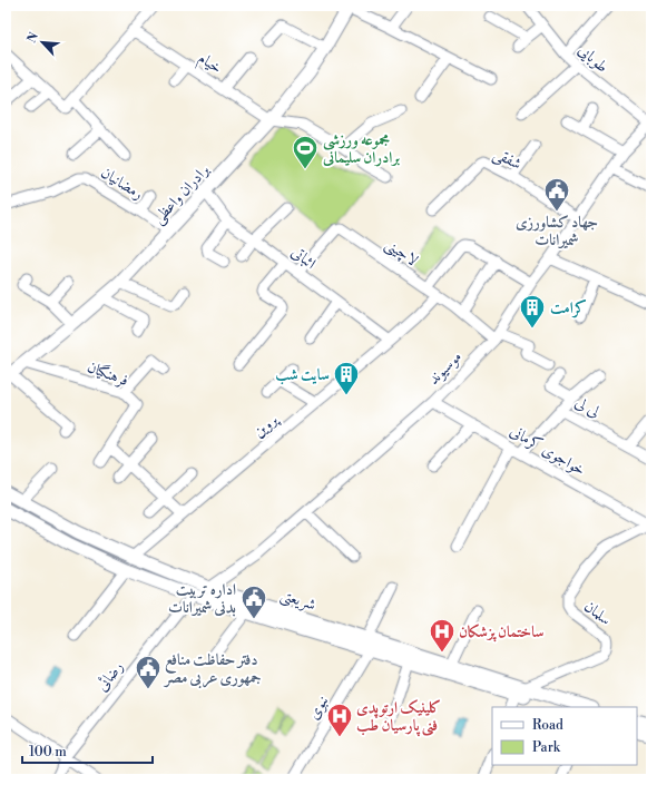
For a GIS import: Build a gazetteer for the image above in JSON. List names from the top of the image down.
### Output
{
  "streets": {
    "main road": ["برادران واعظی", "شریعتی"],
    "street": [
      "طوبایی",
      "خیام",
      "شفقی",
      "رمضانیان",
      "لاچینی",
      "اثباتی",
      "موسیوند",
      "فرهنگیان",
      "لی لی",
      "پروین",
      "خواجوی کرمانی",
      "سلمان",
      "رضائی",
      "نبوی"
    ]
  },
  "crossings": [
    ["طوبایی", "موسیوند"],
    ["خیام", "برادران واعظی"],
    ["شفقی", "موسیوند"],
    ["رمضانیان", "برادران واعظی"],
    ["برادران واعظی", "اثباتی"],
    ["برادران واعظی", "فرهنگیان"],
    ["لاچینی", "اثباتی"],
    ["لاچینی", "موسیوند"],
    ["لاچینی", "پروین"],
    ["اثباتی", "پروین"],
    ["موسیوند", "خواجوی کرمانی"],
    ["موسیوند", "شریعتی"],
    ["موسیوند", "رضائی"],
    ["لی لی", "خواجوی کرمانی"],
    ["پروین", "شریعتی"],
    ["خواجوی کرمانی", "سلمان"],
    ["شریعتی", "سلمان"],
    ["شریعتی", "رضائی"],
    ["شریعتی", "نبوی"]
  ],
  "places": {
    "sports": ["مجموعه ورزشی برادران سلیمانی"],
    "public building": ["جهاد کشاورزی شمیرانات", "اداره تربیت بدنی شمیرانات", "دفتر حفاظت منافع جمهوری عربی مصر"],
    "building": ["کرامت", "سایت شب"],
    "hospital": ["ساختمان پزشکان", "کلینیک ارتوپدی فنی پارسیان طب"]
  },
  "legend": ["Road", "Park"],
  "scale_bar": "100 m",
  "north": "top left"
}
